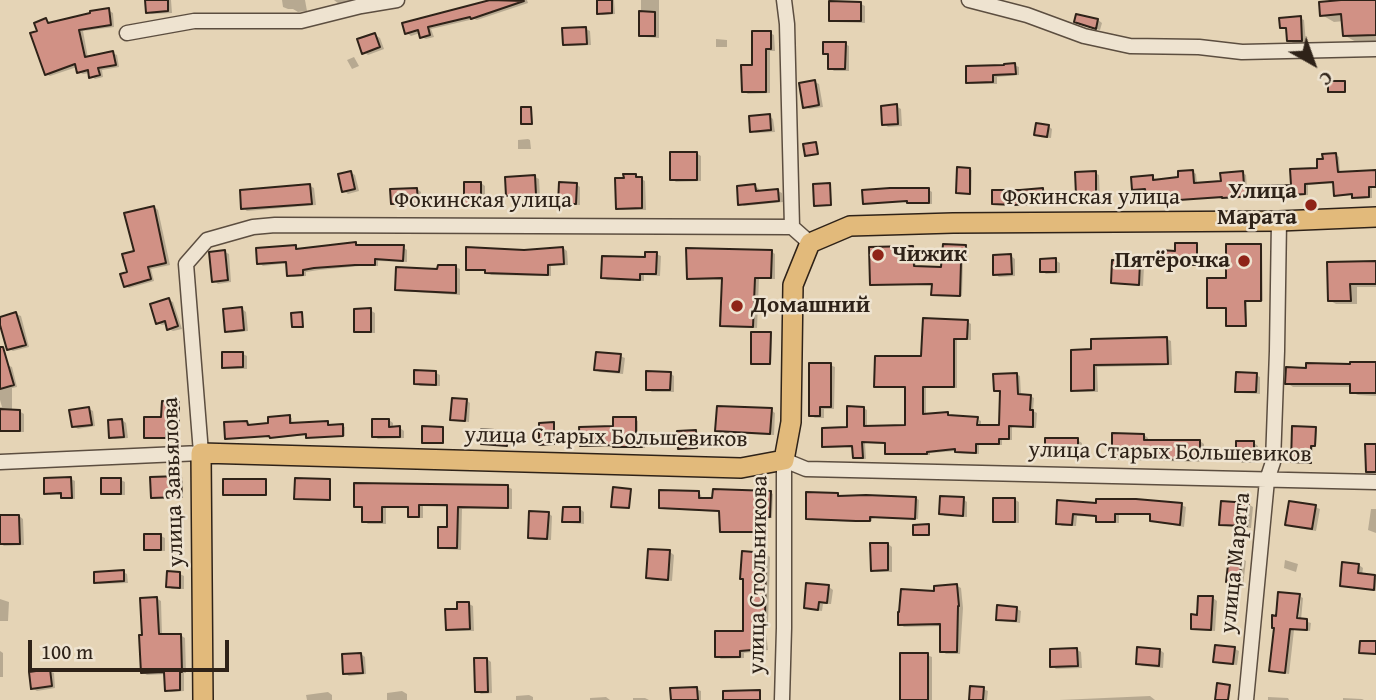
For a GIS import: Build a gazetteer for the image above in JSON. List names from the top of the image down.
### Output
{
  "streets": {
    "main road": [
      "Фокинская улица",
      "улица Старых Большевиков",
      "улица Завьялова",
      "улица Стольникова"
    ],
    "street": ["улица Марата"]
  },
  "crossings": [
    ["Фокинская улица", "улица Завьялова"],
    ["Фокинская улица", "улица Марата"],
    ["Фокинская улица", "улица Стольникова"],
    ["улица Старых Большевиков", "улица Завьялова"],
    ["улица Старых Большевиков", "улица Марата"],
    ["улица Старых Большевиков", "улица Стольникова"]
  ],
  "places": [
    "Улица Марата",
    "Чижик",
    "Пятёрочка",
    "Домашний"
  ],
  "scale_bar": "100 m",
  "north": "bottom right"
}
